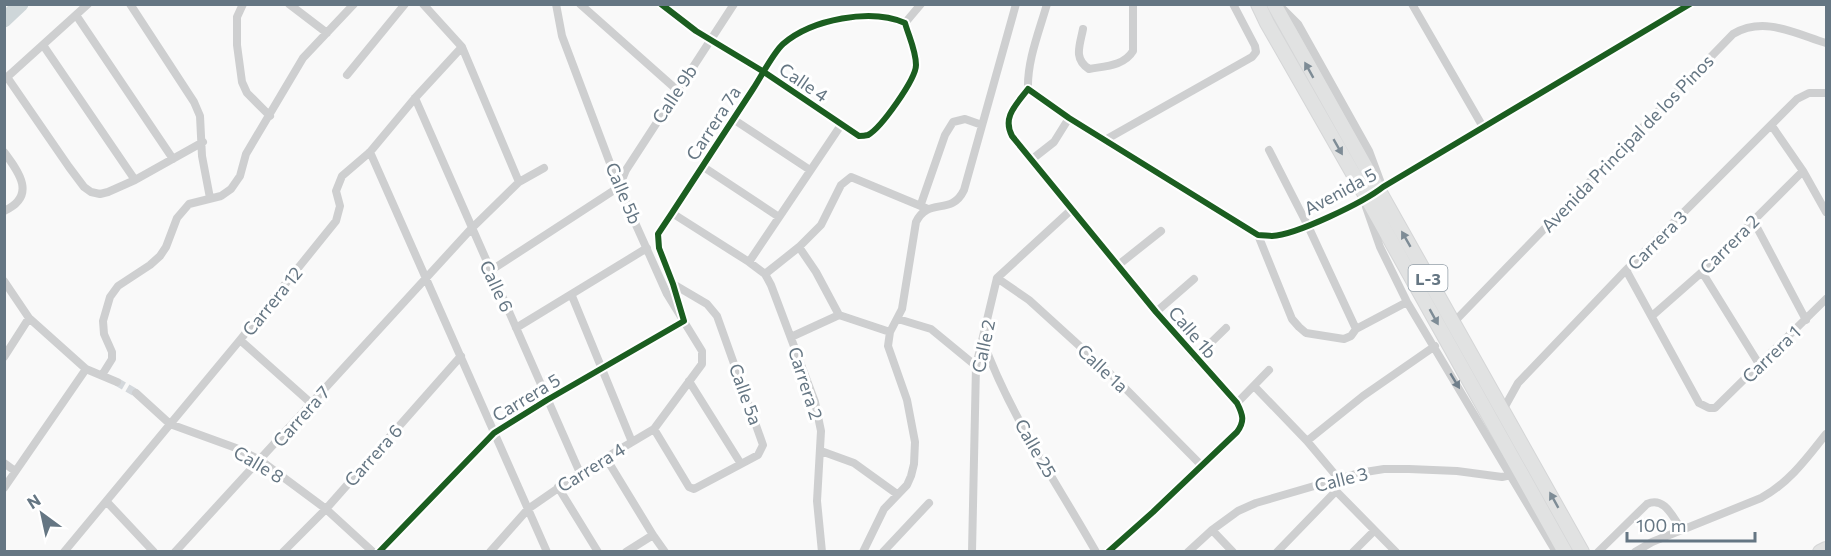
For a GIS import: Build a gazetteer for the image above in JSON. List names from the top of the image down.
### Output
{
  "streets": {
    "main road": ["L-3"],
    "street": [
      "Calle 4",
      "Calle 9b",
      "Carrera 7a",
      "Avenida Principal de los Pinos",
      "Avenida 5",
      "Calle 5b",
      "Carrera 3",
      "Carrera 2",
      "Calle 6",
      "Carrera 12",
      "Calle 1b",
      "Calle 2",
      "Carrera 1",
      "Calle 1a",
      "Calle 5a",
      "Carrera 5",
      "Carrera 7",
      "Calle 25",
      "Carrera 6",
      "Calle 8",
      "Carrera 4",
      "Calle 3"
    ]
  },
  "crossings": [
    ["Calle 4", "Calle 9b"],
    ["Calle 4", "Carrera 7a"],
    ["Calle 9b", "Calle 5b"],
    ["Carrera 7a", "Calle 5b"],
    ["Carrera 7a", "Calle 5a"],
    ["Carrera 7a", "Carrera 5"],
    ["Avenida Principal de los Pinos", "L-3"],
    ["Avenida 5", "L-3"],
    ["Calle 5b", "Carrera 5"],
    ["Calle 5b", "Carrera 4"],
    ["Carrera 3", "L-3"],
    ["Carrera 2", "Carrera 1"],
    ["Calle 6", "Carrera 12"],
    ["Calle 6", "Carrera 5"],
    ["Calle 6", "Carrera 7"],
    ["Calle 6", "Carrera 4"],
    ["Carrera 12", "Calle 8"],
    ["Calle 2", "Calle 1a"],
    ["Calle 2", "Calle 25"],
    ["Calle 5a", "Carrera 4"],
    ["Carrera 7", "Calle 8"],
    ["Carrera 6", "Calle 8"]
  ],
  "scale_bar": "100 m",
  "north": "top left"
}
